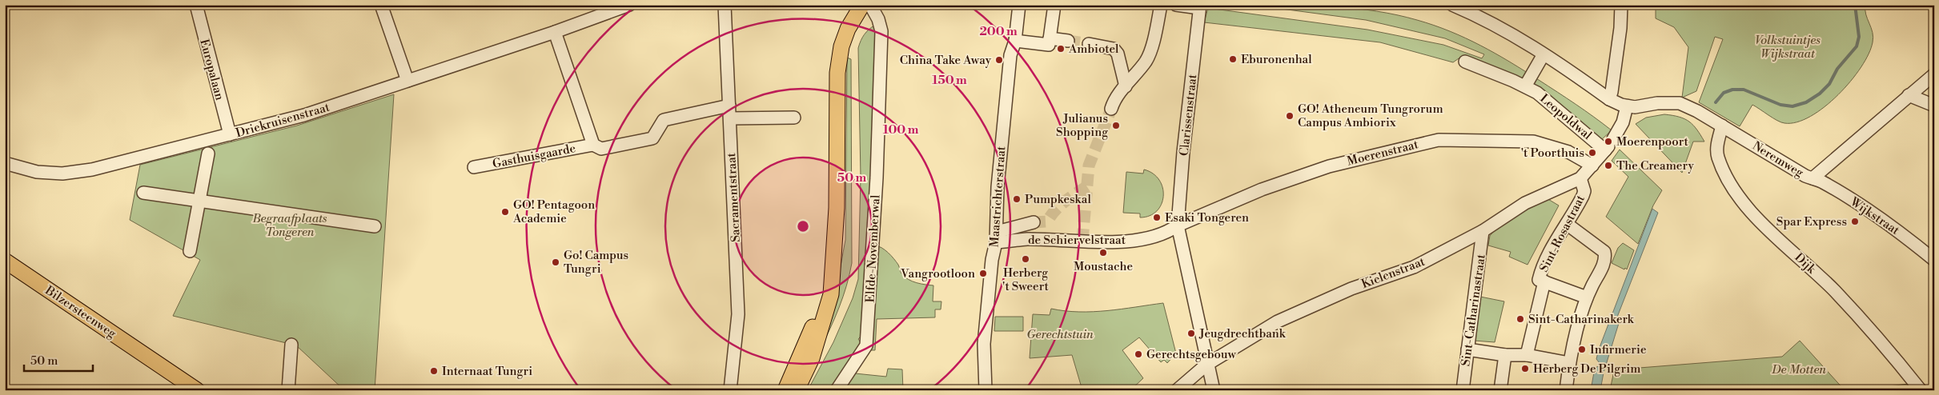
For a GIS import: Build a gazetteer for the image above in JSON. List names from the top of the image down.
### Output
{
  "streets": {
    "main road": ["Bilzersteenweg"],
    "street": [
      "Europalaan",
      "Clarissenstraat",
      "Leopoldwal",
      "Driekruisenstraat",
      "Moerenstraat",
      "Gasthuisgaarde",
      "Neremweg",
      "Maastrichterstraat",
      "Sacramentstraat",
      "Wijkstraat",
      "Sint-Rosastraat",
      "de Schiervelstraat",
      "Elfde-Novemberwal",
      "Dijk",
      "Kielenstraat",
      "Sint-Catharinastraat"
    ]
  },
  "crossings": [
    ["Europalaan", "Driekruisenstraat"],
    ["Clarissenstraat", "Moerenstraat"],
    ["Clarissenstraat", "de Schiervelstraat"],
    ["Clarissenstraat", "Kielenstraat"],
    ["Leopoldwal", "Kielenstraat"],
    ["Driekruisenstraat", "Gasthuisgaarde"],
    ["Moerenstraat", "de Schiervelstraat"],
    ["Moerenstraat", "Kielenstraat"],
    ["Gasthuisgaarde", "Sacramentstraat"],
    ["Neremweg", "Wijkstraat"],
    ["Neremweg", "Dijk"],
    ["Maastrichterstraat", "de Schiervelstraat"],
    ["Sint-Rosastraat", "Kielenstraat"],
    ["Kielenstraat", "Sint-Catharinastraat"]
  ],
  "parks": [
    "Volkstuintjes Wijkstraat",
    "Begraafplaats Tongeren",
    "Gerechtstuin",
    "De Motten"
  ],
  "places": [
    "Ambiotel",
    "Eburonenhal",
    "China Take Away",
    "GO! Atheneum Tungrorum Campus Ambiorix",
    "Julianus Shopping",
    "Moerenpoort",
    "'t Poorthuis",
    "The Creamery",
    "Pumpkeskal",
    "GO! Pentagoon Academie",
    "Esaki Tongeren",
    "Spar Express",
    "Moustache",
    "Herberg 't Sweert",
    "Go! Campus Tungri",
    "Vangrootloon",
    "Sint-Catharinakerk",
    "Jeugdrechtbank",
    "Infirmerie",
    "Gerechtsgebouw",
    "Herberg De Pilgrim",
    "Internaat Tungri"
  ],
  "scale_bar": "50 m",
  "rings": [
    "200 m",
    "150 m",
    "100 m",
    "50 m"
  ]
}
